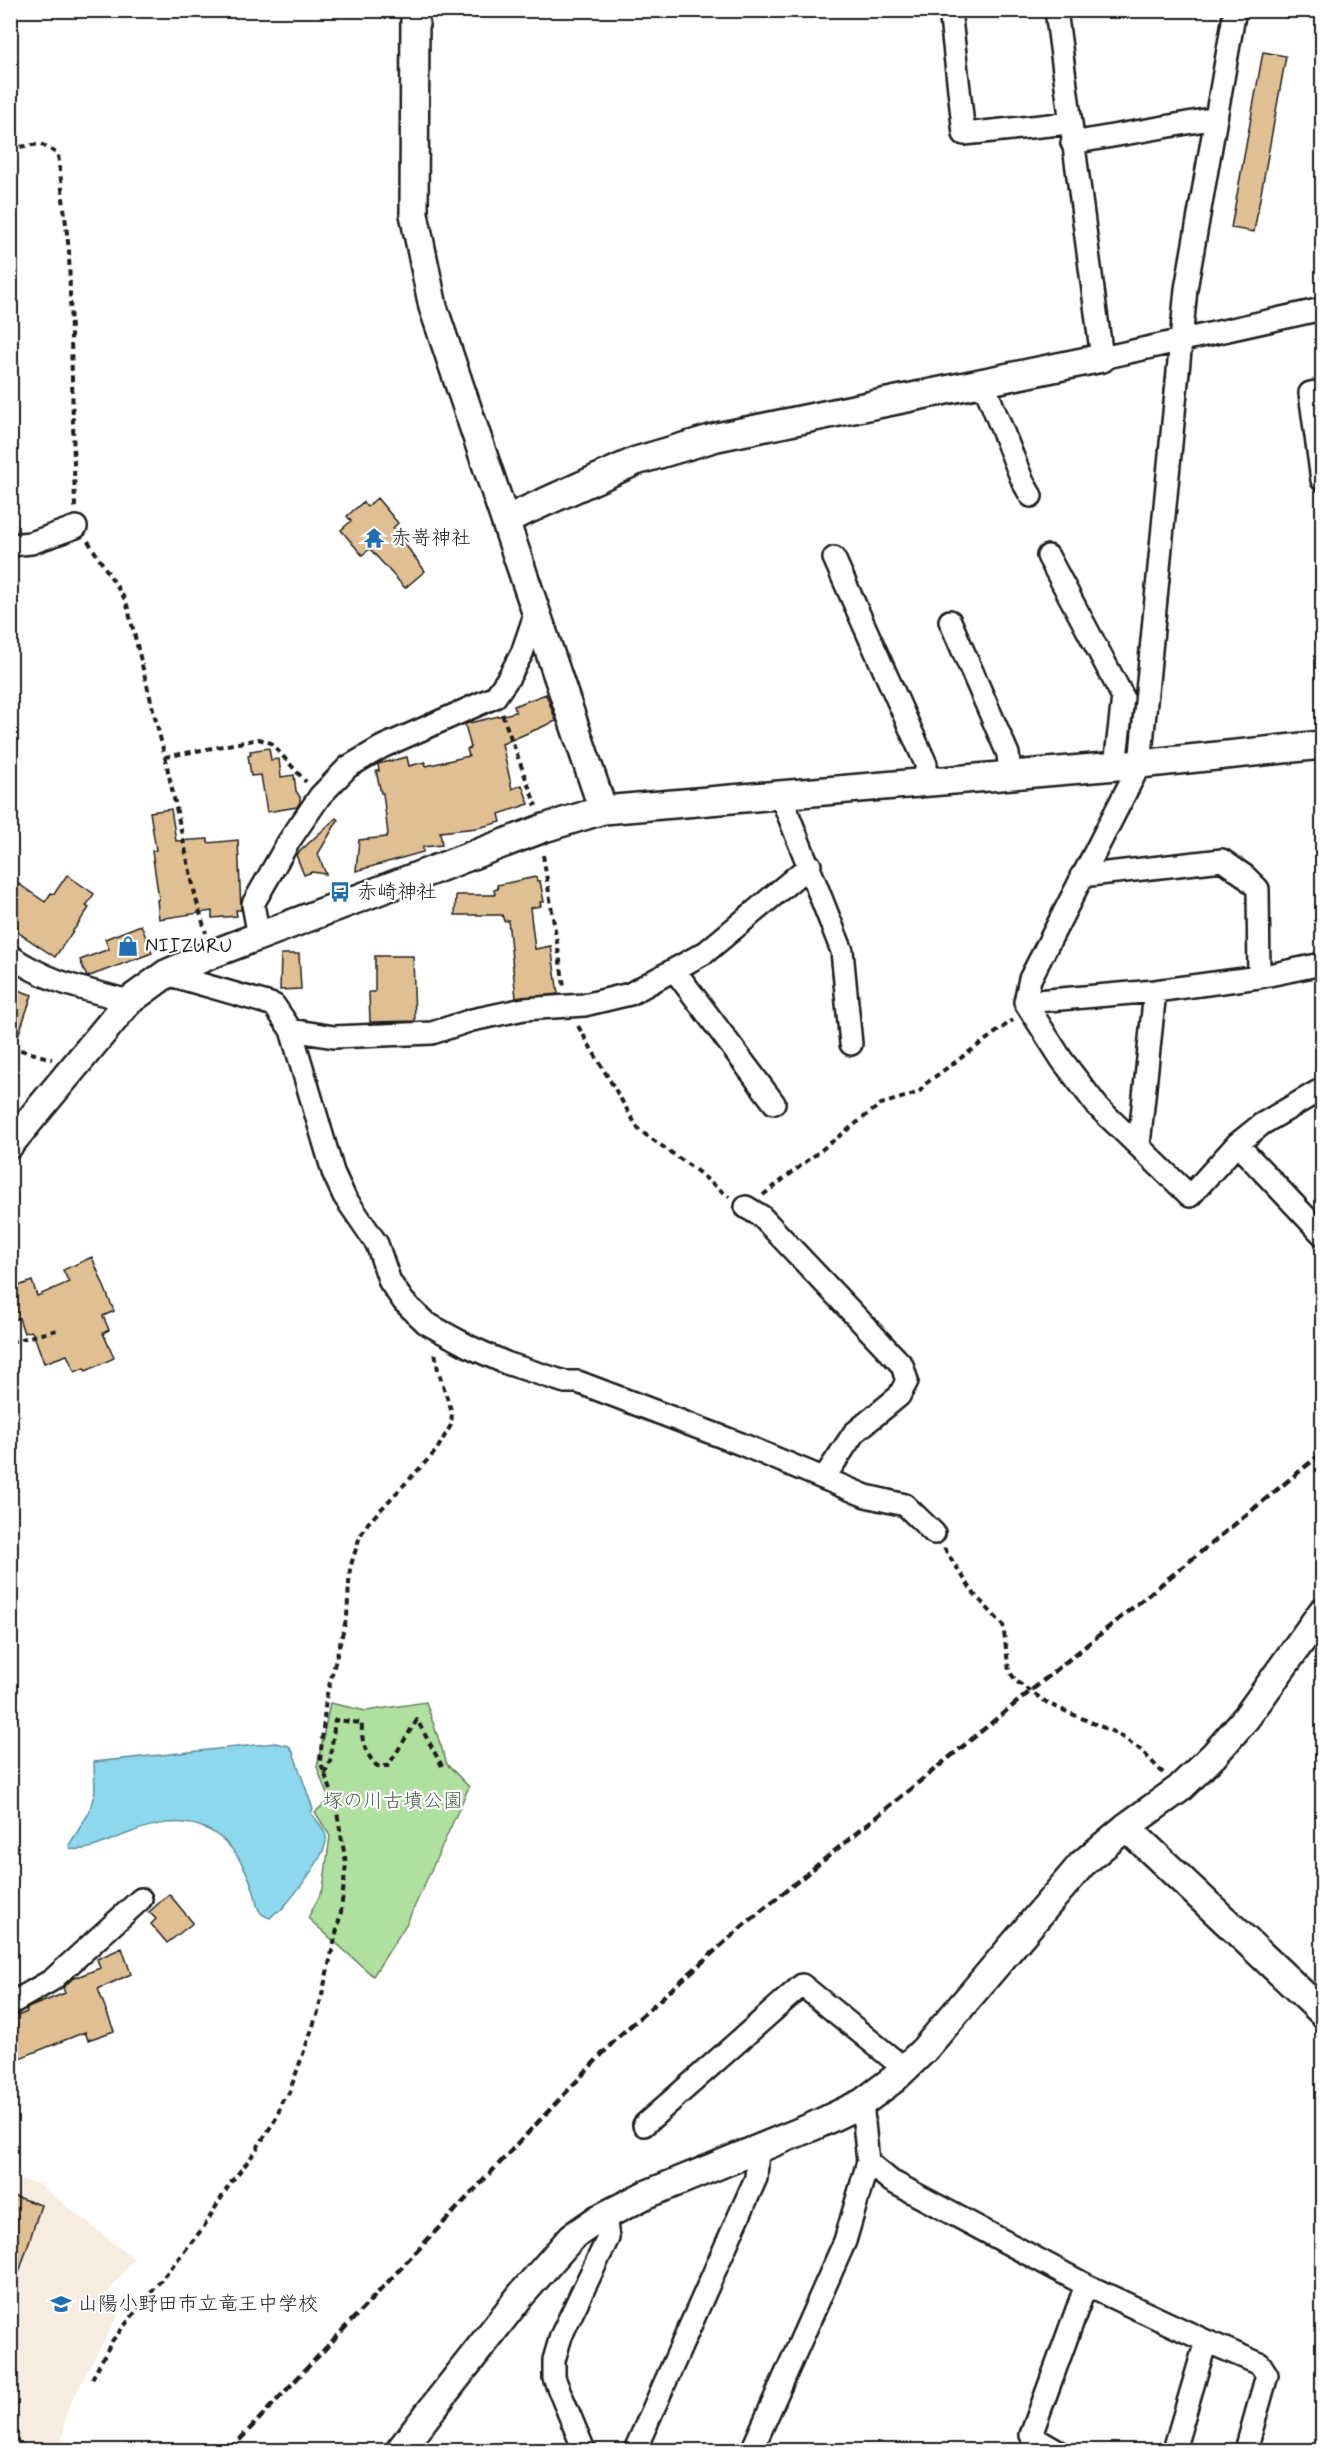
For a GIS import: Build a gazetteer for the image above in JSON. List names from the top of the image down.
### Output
{
  "parks": ["塚の川古墳公園"],
  "places": {
    "temple": ["赤嵜神社"],
    "bus stop": ["赤崎神社"],
    "shop": ["NIIZURU"],
    "school or university": ["山陽小野田市立竜王中学校"]
  }
}
